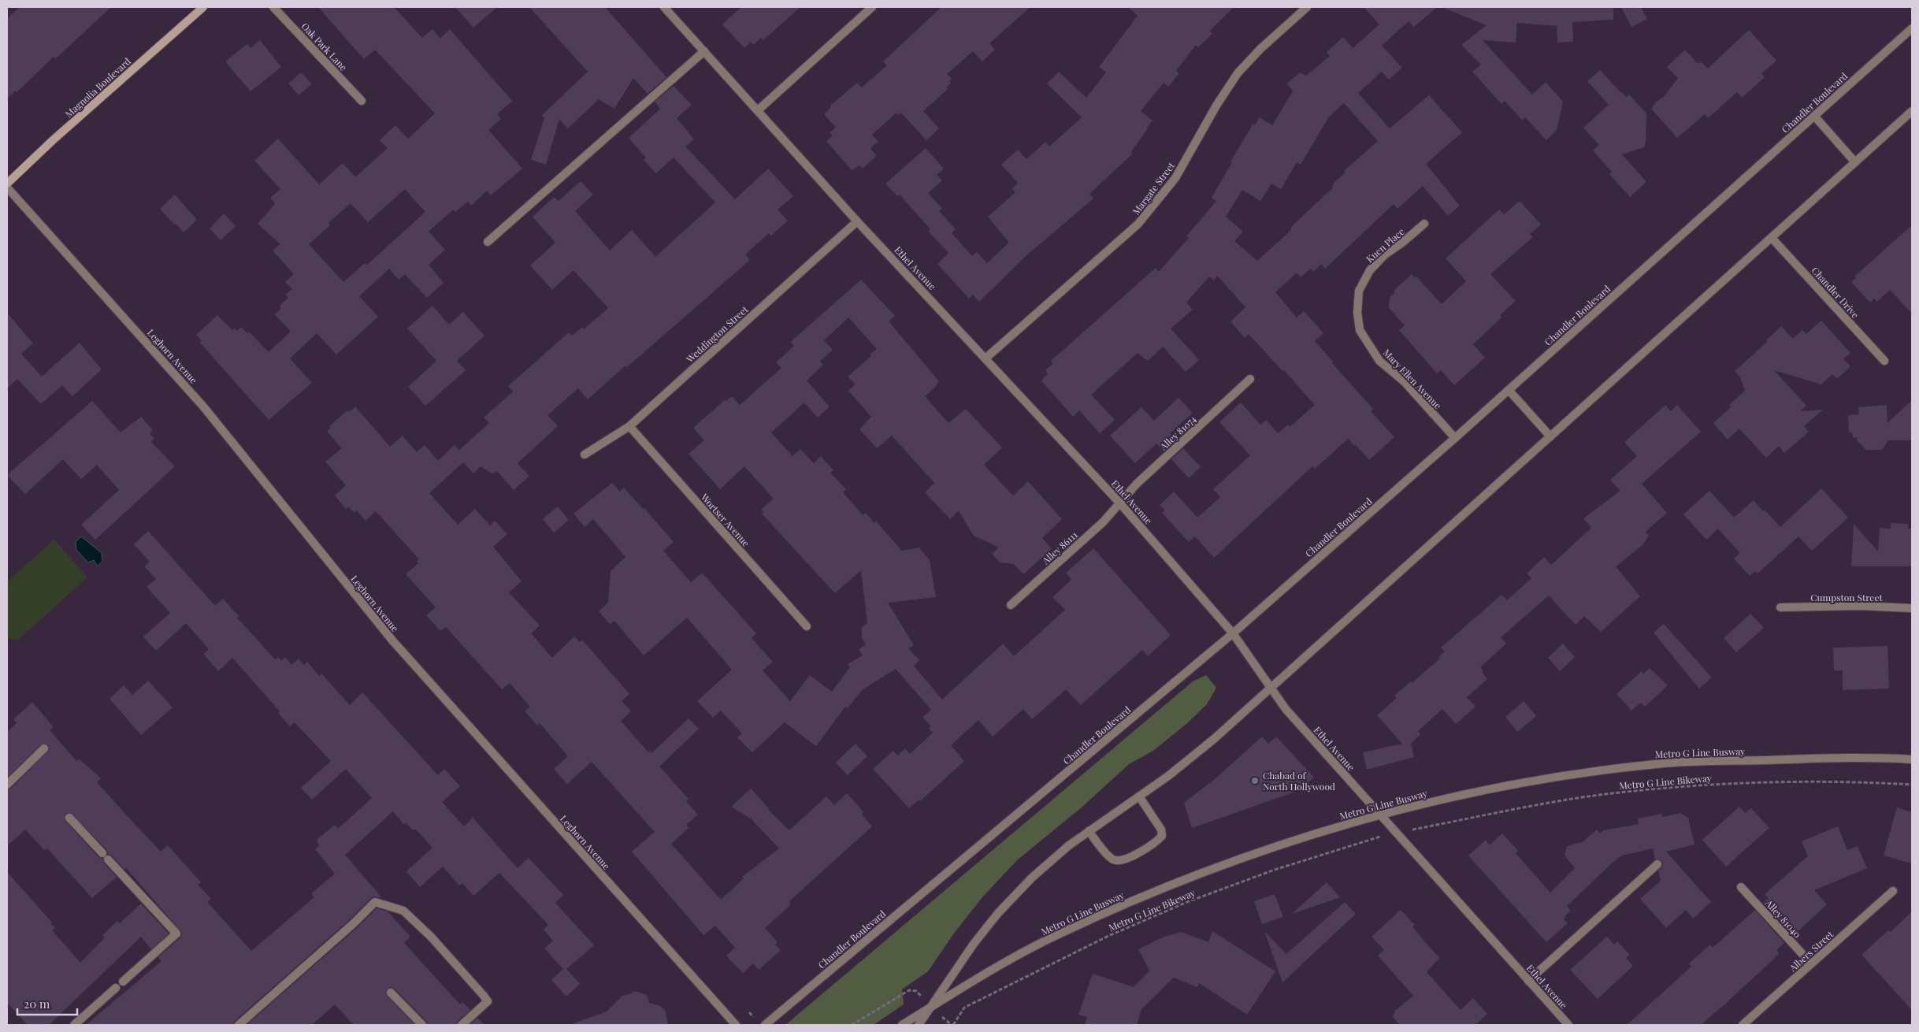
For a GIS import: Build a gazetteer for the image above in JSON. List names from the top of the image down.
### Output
{
  "streets": {
    "main road": ["Magnolia Boulevard"],
    "street": [
      "Oak Park Lane",
      "Chandler Boulevard",
      "Margate Street",
      "Kuen Place",
      "Ethel Avenue",
      "Chandler Drive",
      "Weddington Street",
      "Leghorn Avenue",
      "Mary Ellen Avenue",
      "Alley 81074",
      "Wortser Avenue",
      "Alley 86111",
      "Cumpston Street",
      "Metro G Line Busway",
      "Alley 81040",
      "Albers Street"
    ],
    "path": ["Metro G Line Bikeway"]
  },
  "crossings": [
    ["Chandler Boulevard", "Ethel Avenue"],
    ["Chandler Boulevard", "Mary Ellen Avenue"],
    ["Margate Street", "Ethel Avenue"],
    ["Kuen Place", "Mary Ellen Avenue"],
    ["Ethel Avenue", "Weddington Street"],
    ["Ethel Avenue", "Alley 81074"],
    ["Ethel Avenue", "Alley 86111"],
    ["Ethel Avenue", "Metro G Line Busway"],
    ["Weddington Street", "Wortser Avenue"],
    ["Alley 81074", "Alley 86111"],
    ["Alley 81040", "Albers Street"]
  ],
  "places": ["Chabad of North Hollywood"],
  "scale_bar": "20 m"
}
